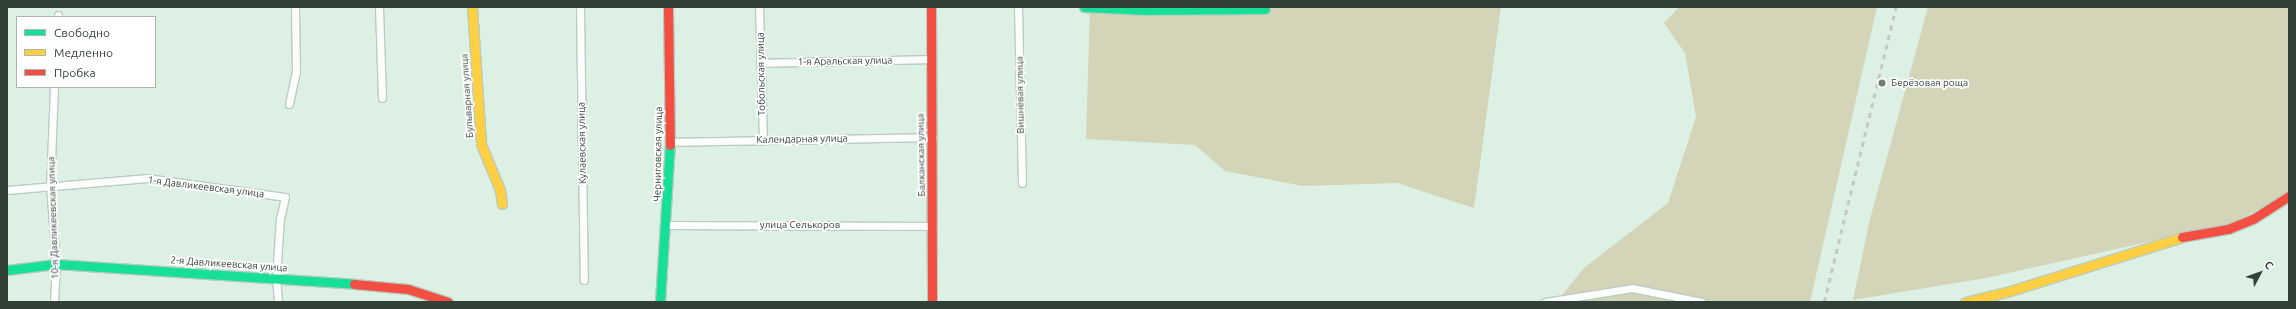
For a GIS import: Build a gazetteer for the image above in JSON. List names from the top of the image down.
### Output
{
  "streets": {
    "street": [
      "1-я Аральская улица",
      "Тобольская улица",
      "Вишнёвая улица",
      "Бульварная улица",
      "Календарная улица",
      "Кулаевская улица",
      "Черниговская улица",
      "Балканская улица",
      "1-я Давликеевская улица",
      "10-я Давликеевская улица",
      "улица Селькоров",
      "2-я Давликеевская улица"
    ]
  },
  "crossings": [
    ["1-я Аральская улица", "Тобольская улица"],
    ["1-я Аральская улица", "Балканская улица"],
    ["Тобольская улица", "Календарная улица"],
    ["Календарная улица", "Черниговская улица"],
    ["Календарная улица", "Балканская улица"],
    ["Черниговская улица", "улица Селькоров"],
    ["Балканская улица", "улица Селькоров"],
    ["1-я Давликеевская улица", "10-я Давликеевская улица"],
    ["1-я Давликеевская улица", "2-я Давликеевская улица"],
    ["10-я Давликеевская улица", "2-я Давликеевская улица"]
  ],
  "places": ["Берёзовая роща"],
  "legend": ["Свободно", "Медленно", "Пробка"],
  "north": "top right"
}
